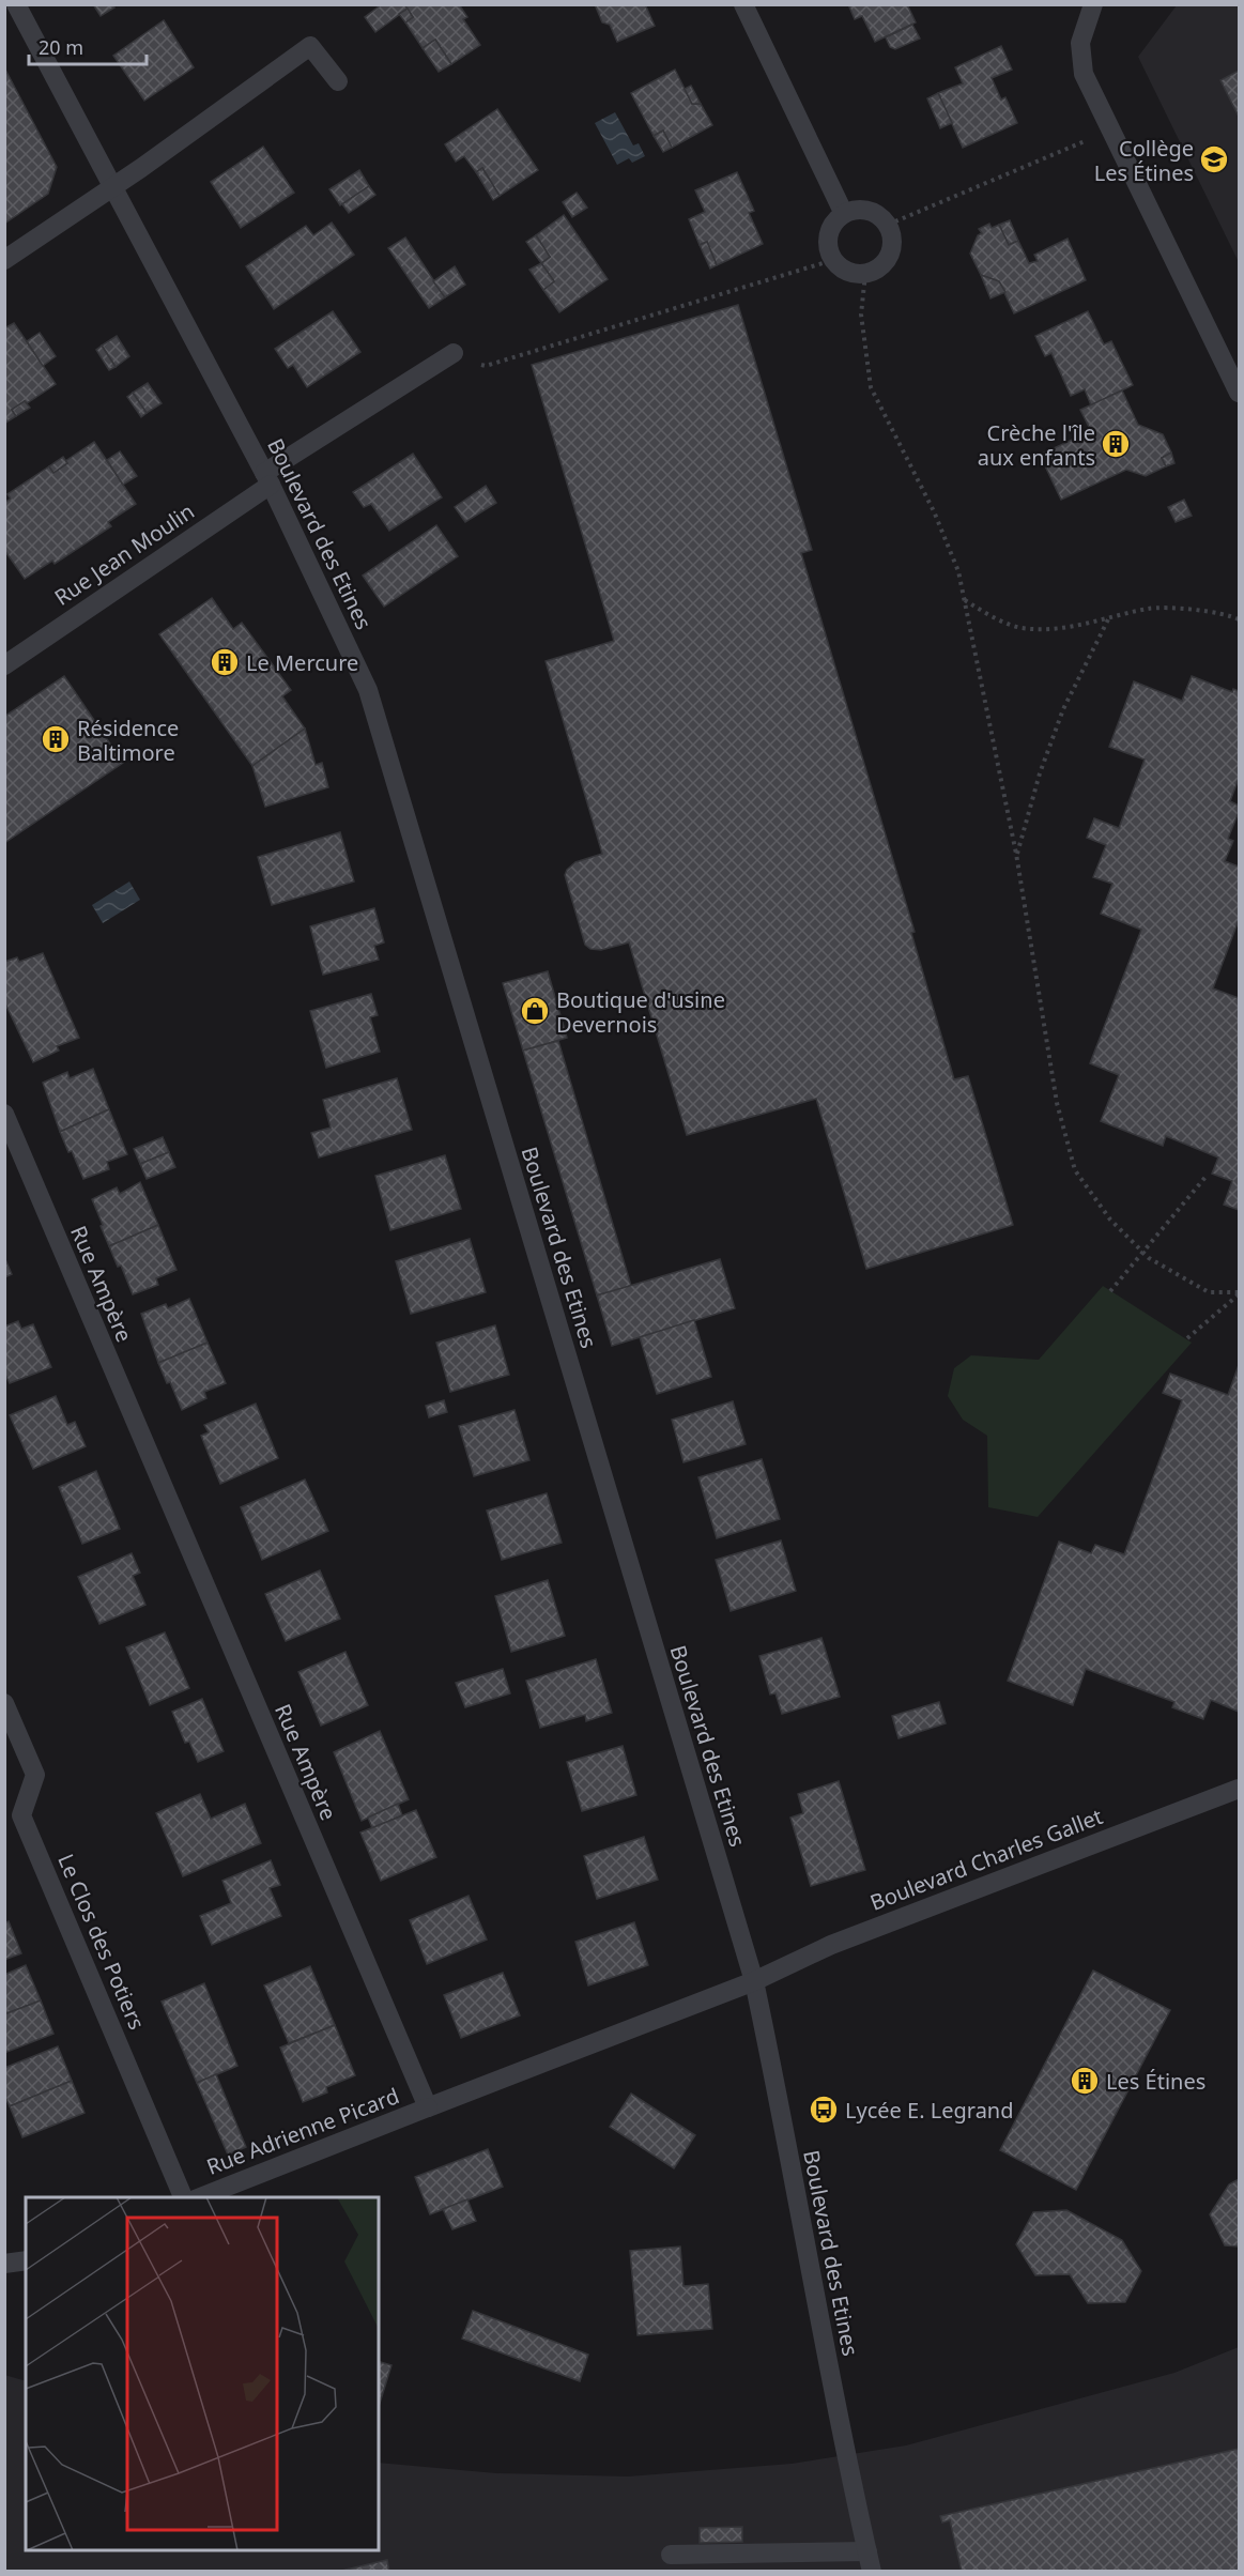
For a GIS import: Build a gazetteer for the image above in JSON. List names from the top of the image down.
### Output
{
  "streets": {
    "street": [
      "Boulevard des Etines",
      "Rue Jean Moulin",
      "Rue Ampère",
      "Boulevard Charles Gallet",
      "Le Clos des Potiers",
      "Rue Adrienne Picard"
    ]
  },
  "crossings": [
    ["Boulevard des Etines", "Rue Jean Moulin"],
    ["Boulevard des Etines", "Boulevard Charles Gallet"],
    ["Rue Ampère", "Rue Adrienne Picard"]
  ],
  "places": {
    "school or university": ["Collège Les Étines"],
    "building": [
      "Crèche l'île aux enfants",
      "Le Mercure",
      "Résidence Baltimore",
      "Les Étines"
    ],
    "shop": ["Boutique d'usine Devernois"],
    "bus stop": ["Lycée E. Legrand"]
  },
  "scale_bar": "20 m"
}
